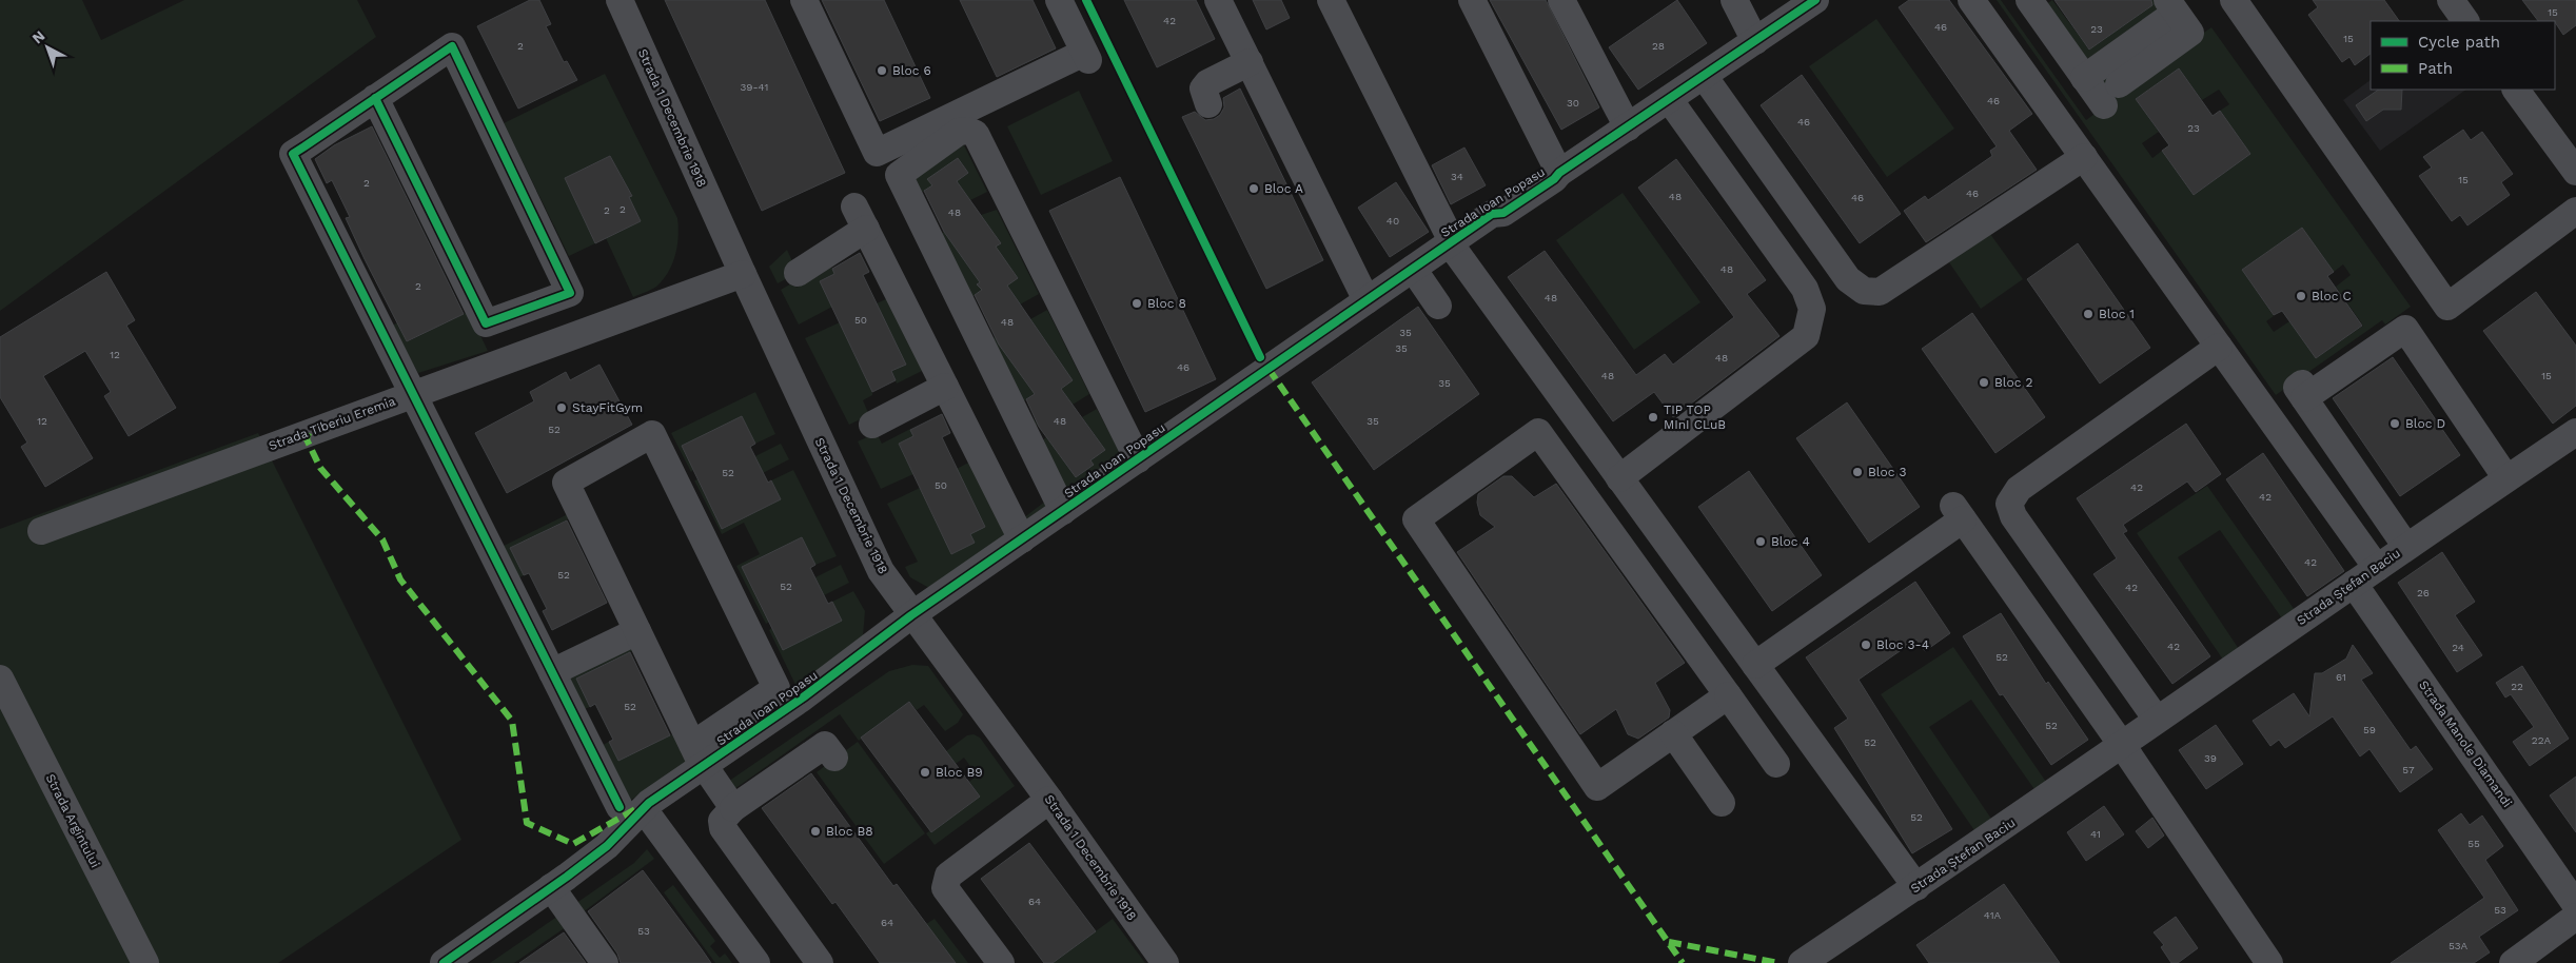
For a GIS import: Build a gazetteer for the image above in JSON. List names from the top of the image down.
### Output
{
  "streets": {
    "street": [
      "Strada 1 Decembrie 1918",
      "Strada Ioan Popasu",
      "Strada Tiberiu Eremia",
      "Strada Ștefan Baciu",
      "Strada Manole Diamandi",
      "Strada Argintului"
    ]
  },
  "crossings": [
    ["Strada 1 Decembrie 1918", "Strada Ioan Popasu"],
    ["Strada 1 Decembrie 1918", "Strada Tiberiu Eremia"],
    ["Strada Ștefan Baciu", "Strada Manole Diamandi"]
  ],
  "places": [
    "Bloc 6",
    "Bloc A",
    "Bloc C",
    "Bloc 8",
    "Bloc 1",
    "Bloc 2",
    "StayFitGym",
    "TIP TOP MInI CLuB",
    "Bloc D",
    "Bloc 3",
    "Bloc 4",
    "Bloc 3-4",
    "Bloc B9",
    "Bloc B8"
  ],
  "house_numbers": [
    "15",
    "42",
    "46",
    "23",
    "15",
    "2",
    "28",
    "39-41",
    "46",
    "30",
    "46",
    "23",
    "34",
    "15",
    "2",
    "46",
    "48",
    "46",
    "2",
    "2",
    "48",
    "40",
    "48",
    "2",
    "48",
    "50",
    "48",
    "35",
    "35",
    "12",
    "48",
    "46",
    "48",
    "15",
    "35",
    "12",
    "48",
    "35",
    "52",
    "52",
    "50",
    "42",
    "42",
    "42",
    "52",
    "52",
    "42",
    "26",
    "42",
    "24",
    "52",
    "61",
    "22",
    "52",
    "52",
    "59",
    "22A",
    "52",
    "39",
    "57",
    "52",
    "41",
    "55",
    "64",
    "53",
    "41A",
    "64",
    "53",
    "53A"
  ],
  "legend": ["Cycle path", "Path"],
  "north": "top left"
}
